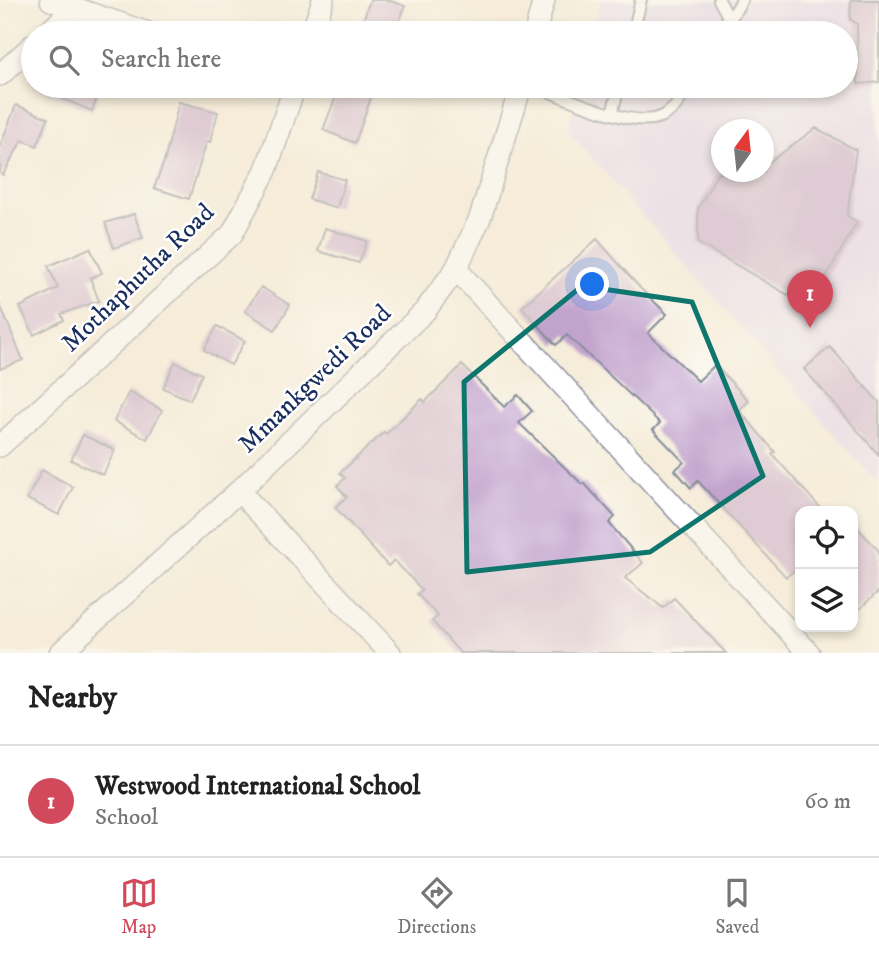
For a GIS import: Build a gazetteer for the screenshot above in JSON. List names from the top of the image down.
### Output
{
  "streets": {
    "street": ["Mothaphutha Road", "Mmankgwedi Road"]
  },
  "north": "top",
  "page": {
    "search": "Search here",
    "pins": "1",
    "heading": "Nearby",
    "list": [
      {
        "mark": "1",
        "name": "Westwood International School",
        "note": "School",
        "value": "60 m"
      }
    ],
    "nav": ["Map", "Directions", "Saved"]
  }
}
